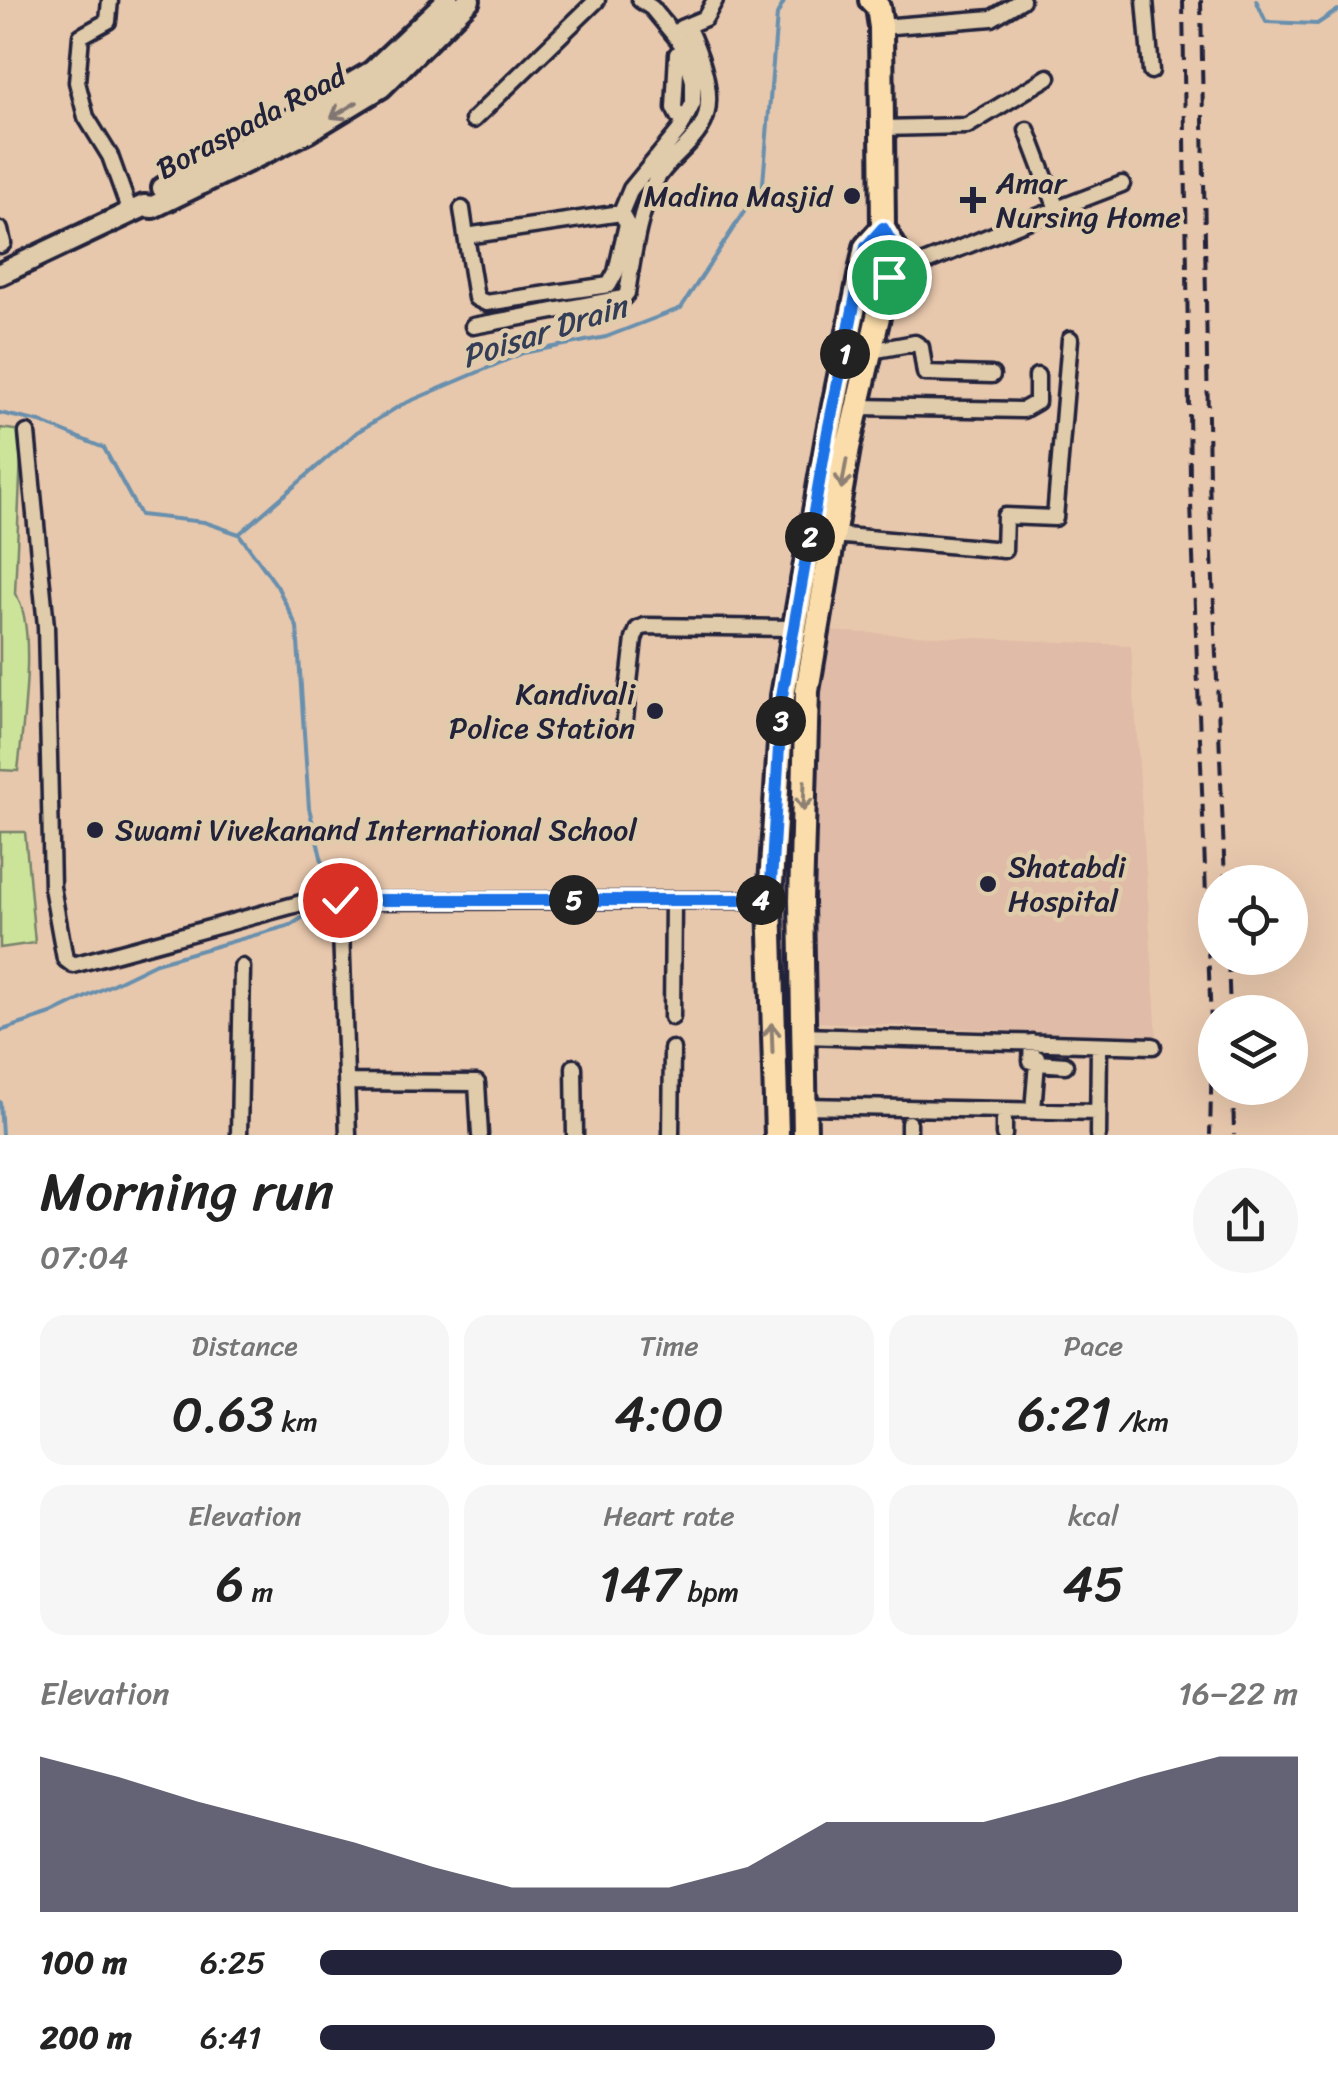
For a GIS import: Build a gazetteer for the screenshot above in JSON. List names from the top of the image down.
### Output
{
  "streets": {
    "main road": ["Boraspada Road"]
  },
  "water": ["Poisar Drain"],
  "places": {
    "other": [
      "Madina Masjid",
      "Kandivali Police Station",
      "Swami Vivekanand International School",
      "Shatabdi Hospital"
    ],
    "health": ["Amar Nursing Home"]
  },
  "page": {
    "pins": [
      "1",
      "2",
      "3",
      "4",
      "5"
    ],
    "heading": ["Morning run", "07:04"],
    "stats": [
      ["Distance", "0.63 km"],
      ["Time", "4:00"],
      ["Pace", "6:21 /km"],
      ["Elevation", "6 m"],
      ["Heart rate", "147 bpm"],
      ["kcal", "45"]
    ],
    "chart": ["Elevation", "16–22 m"],
    "list": [
      {
        "name": "100 m",
        "note": "6:25"
      },
      {
        "name": "200 m",
        "note": "6:41"
      }
    ]
  }
}
